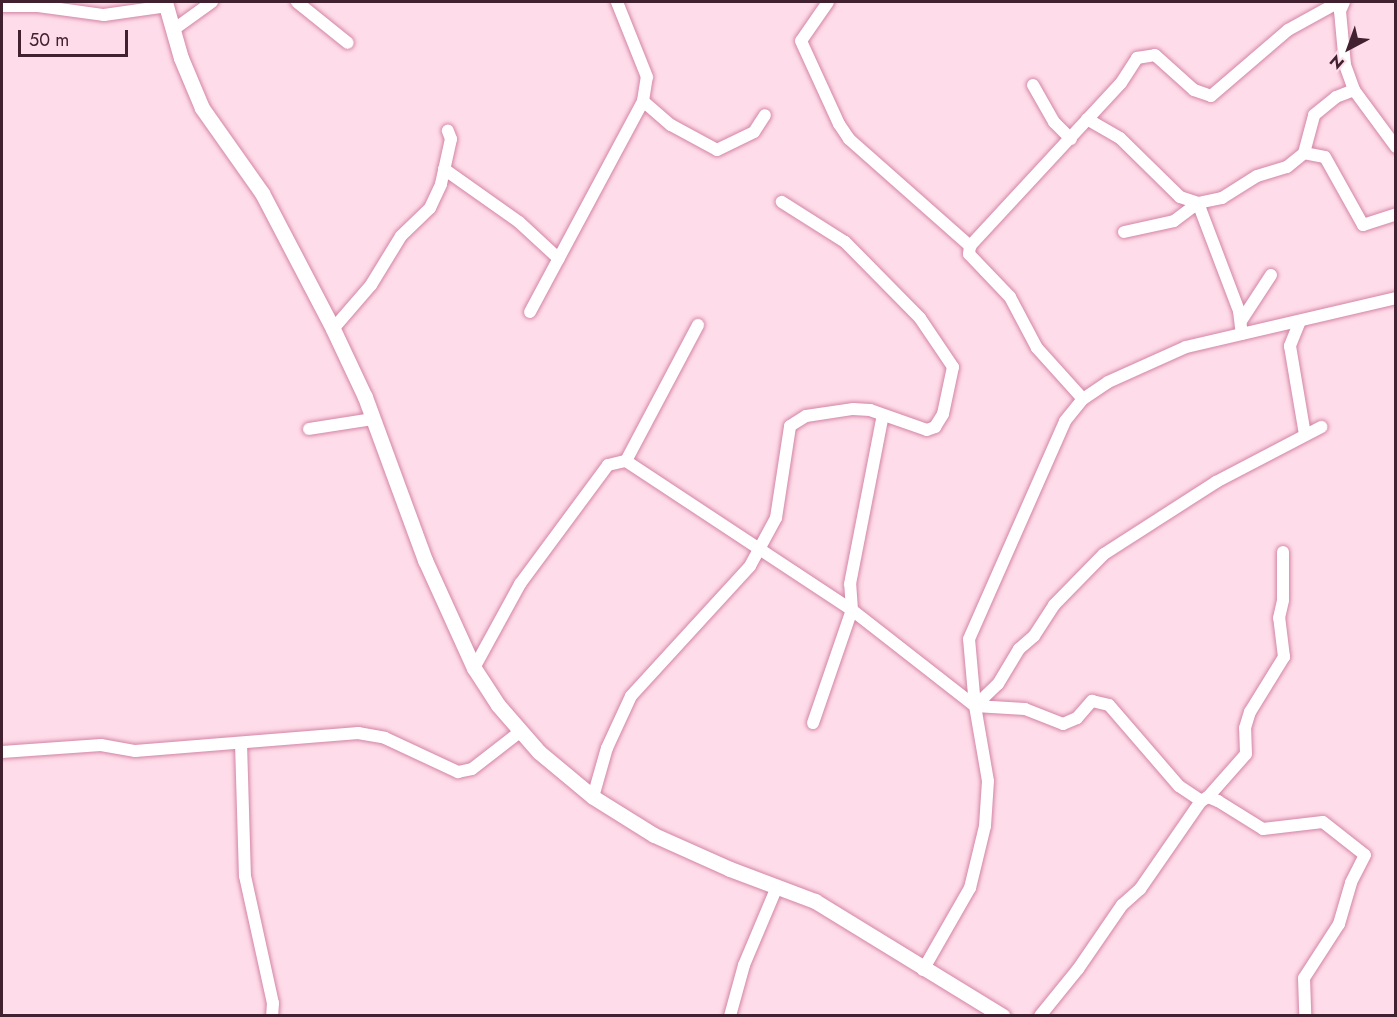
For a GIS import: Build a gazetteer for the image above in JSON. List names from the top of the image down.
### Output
{
  "scale_bar": "50 m",
  "north": "bottom left"
}
